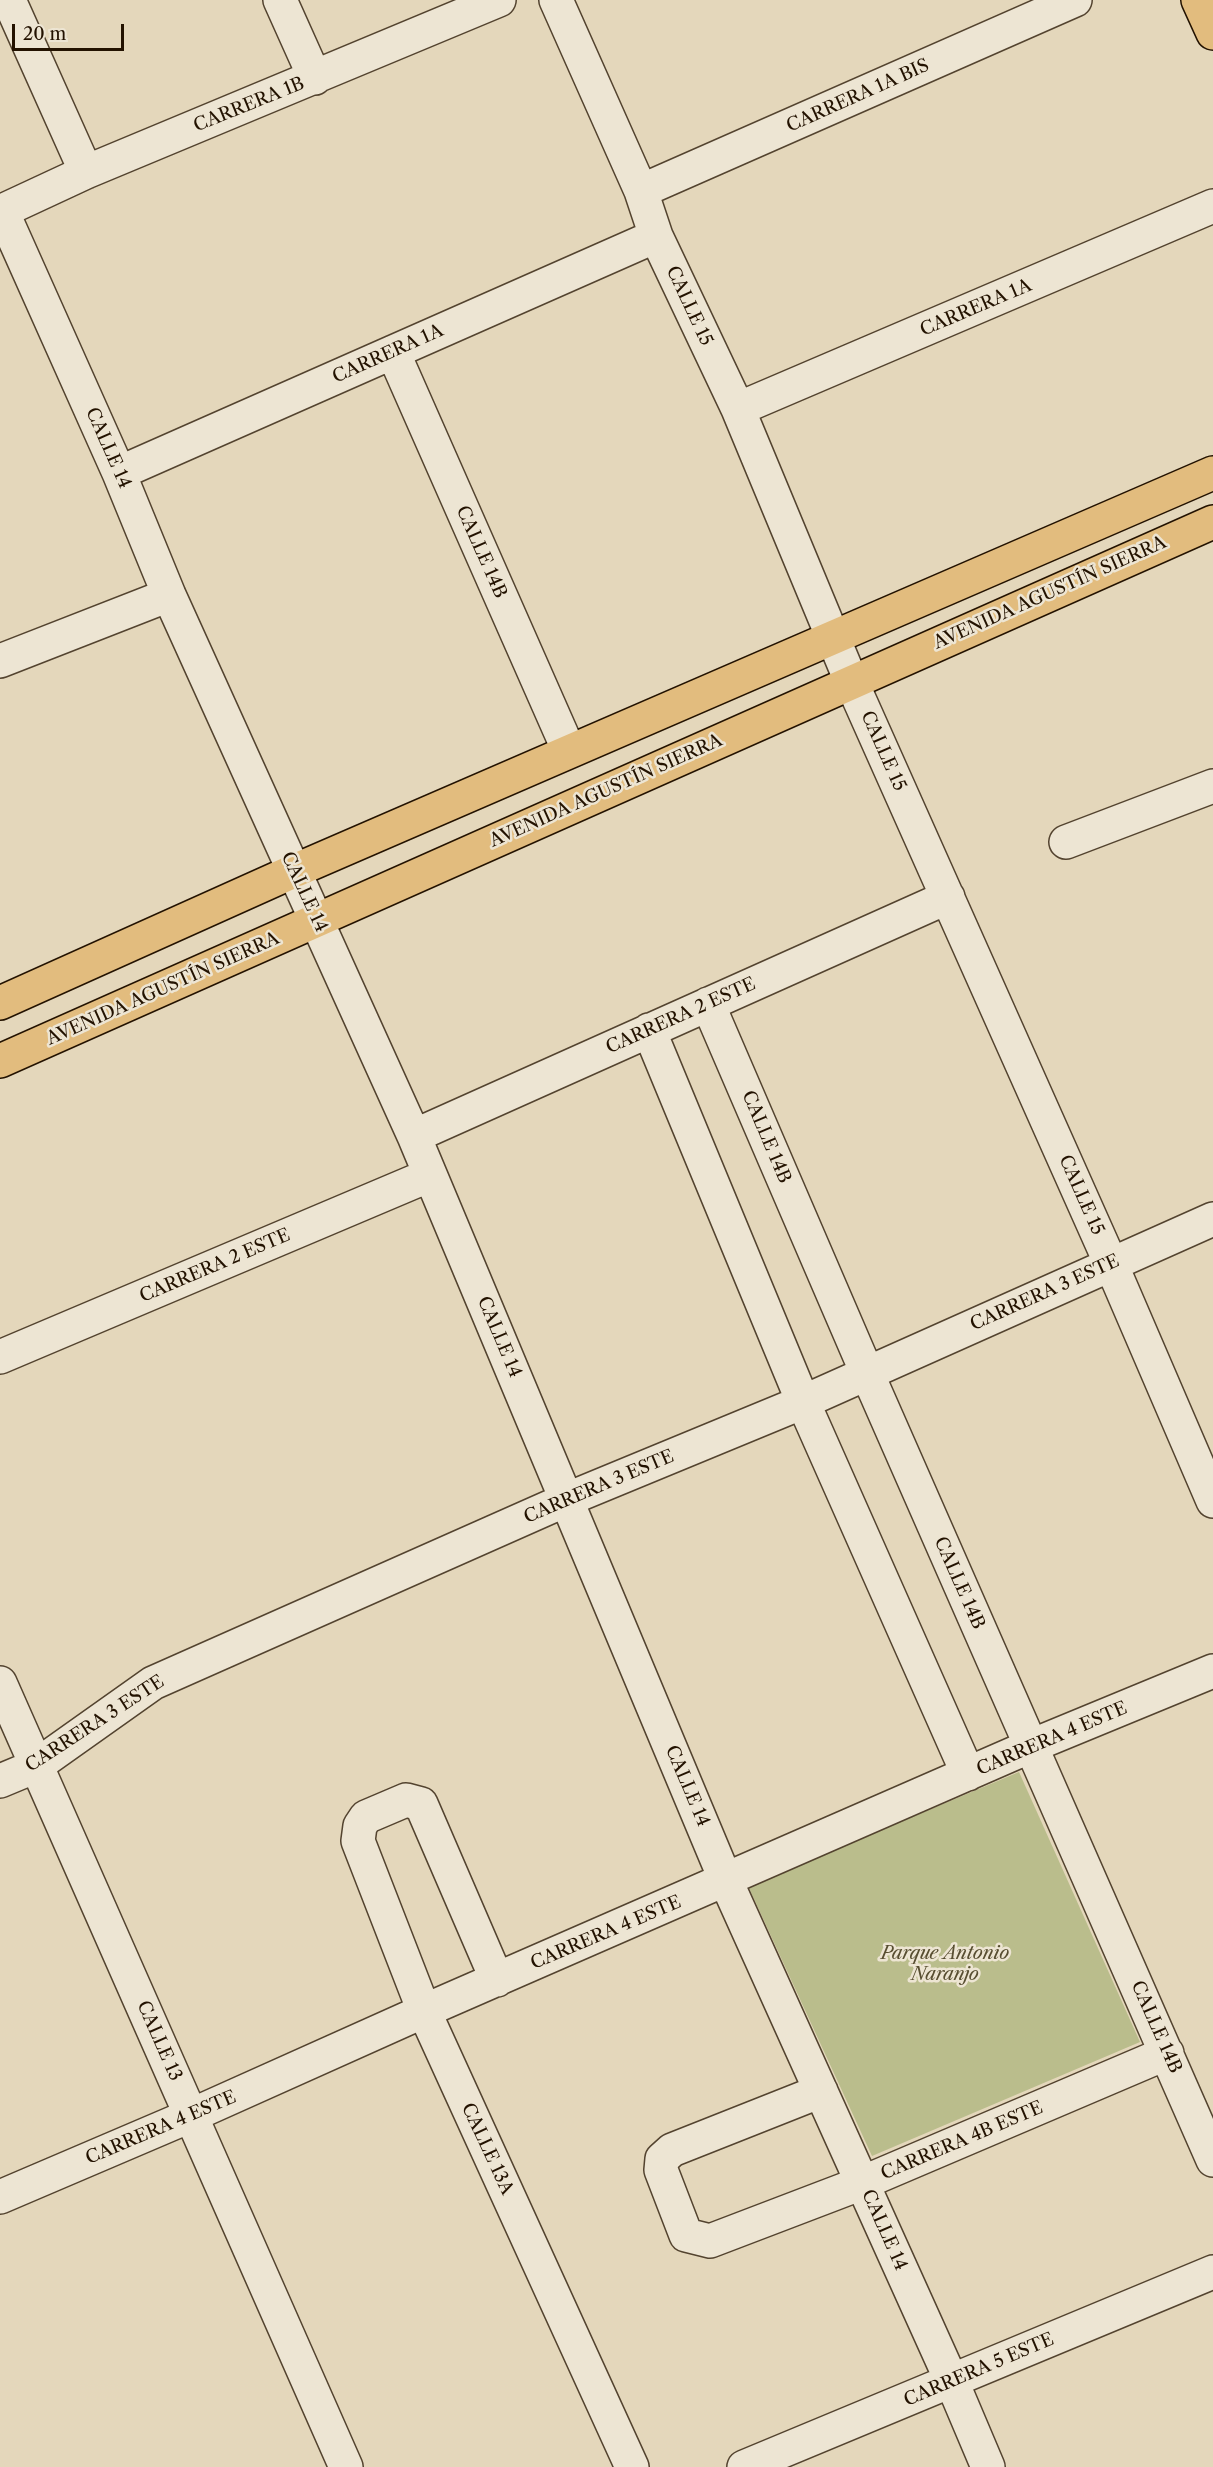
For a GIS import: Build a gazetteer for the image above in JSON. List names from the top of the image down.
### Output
{
  "streets": {
    "main road": ["AVENIDA AGUSTÍN SIERRA"],
    "street": [
      "CARRERA 1A BIS",
      "CARRERA 1B",
      "CALLE 15",
      "CARRERA 1A",
      "CALLE 14",
      "CALLE 14B",
      "CARRERA 2 ESTE",
      "CARRERA 3 ESTE",
      "CARRERA 4 ESTE",
      "CALLE 13",
      "CARRERA 4B ESTE",
      "CALLE 13A",
      "CARRERA 5 ESTE"
    ]
  },
  "crossings": [
    ["CARRERA 1A BIS", "CALLE 15"],
    ["CARRERA 1B", "CALLE 14"],
    ["CALLE 15", "CARRERA 1A"],
    ["CALLE 15", "AVENIDA AGUSTÍN SIERRA"],
    ["CALLE 15", "CARRERA 2 ESTE"],
    ["CALLE 15", "CARRERA 3 ESTE"],
    ["CARRERA 1A", "CALLE 14"],
    ["CARRERA 1A", "CALLE 14B"],
    ["CALLE 14", "AVENIDA AGUSTÍN SIERRA"],
    ["CALLE 14", "CARRERA 2 ESTE"],
    ["CALLE 14", "CARRERA 3 ESTE"],
    ["CALLE 14", "CARRERA 4 ESTE"],
    ["CALLE 14", "CARRERA 4B ESTE"],
    ["CALLE 14", "CARRERA 5 ESTE"],
    ["CALLE 14B", "CARRERA 2 ESTE"],
    ["CALLE 14B", "CARRERA 3 ESTE"],
    ["CALLE 14B", "CARRERA 4 ESTE"],
    ["CALLE 14B", "CARRERA 4B ESTE"],
    ["CARRERA 3 ESTE", "CALLE 13"],
    ["CARRERA 4 ESTE", "CALLE 13"],
    ["CARRERA 4 ESTE", "CALLE 13A"]
  ],
  "parks": ["Parque Antonio Naranjo"],
  "scale_bar": "20 m"
}
